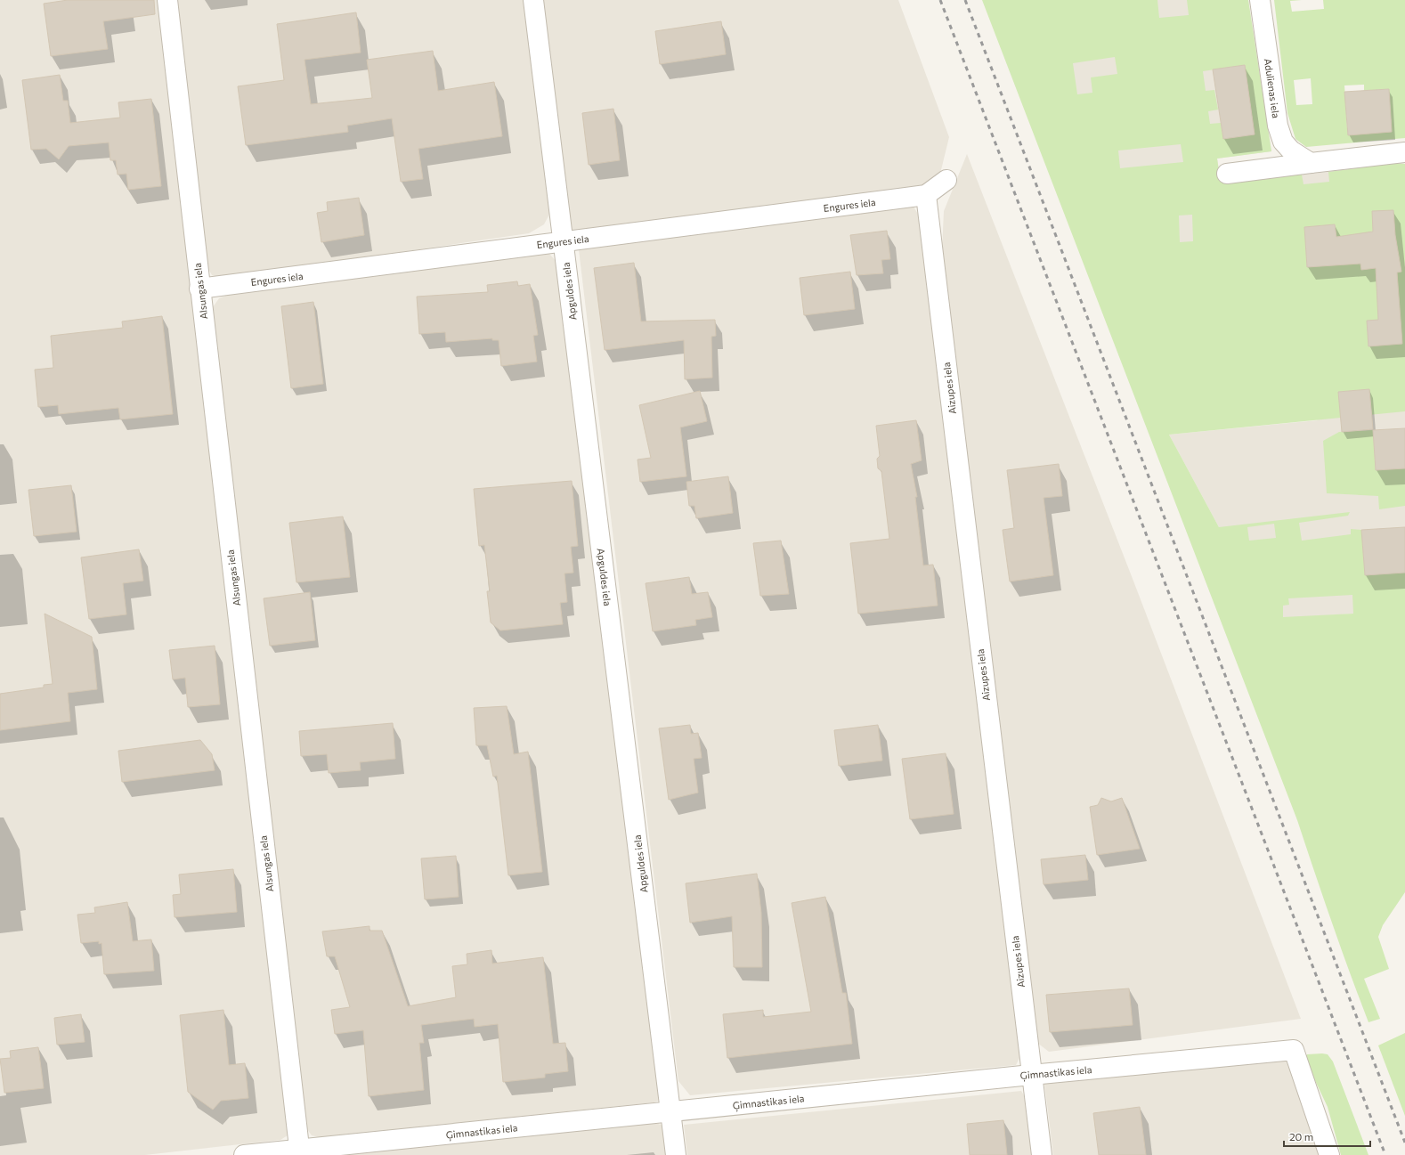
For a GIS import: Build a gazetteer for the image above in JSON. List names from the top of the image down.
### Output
{
  "streets": {
    "street": [
      "Adulienas iela",
      "Engures iela",
      "Alsungas iela",
      "Apguldes iela",
      "Aizupes iela",
      "Ģimnastikas iela"
    ]
  },
  "crossings": [
    ["Engures iela", "Alsungas iela"],
    ["Engures iela", "Apguldes iela"],
    ["Engures iela", "Aizupes iela"],
    ["Alsungas iela", "Ģimnastikas iela"],
    ["Apguldes iela", "Ģimnastikas iela"],
    ["Aizupes iela", "Ģimnastikas iela"]
  ],
  "scale_bar": "20 m"
}
